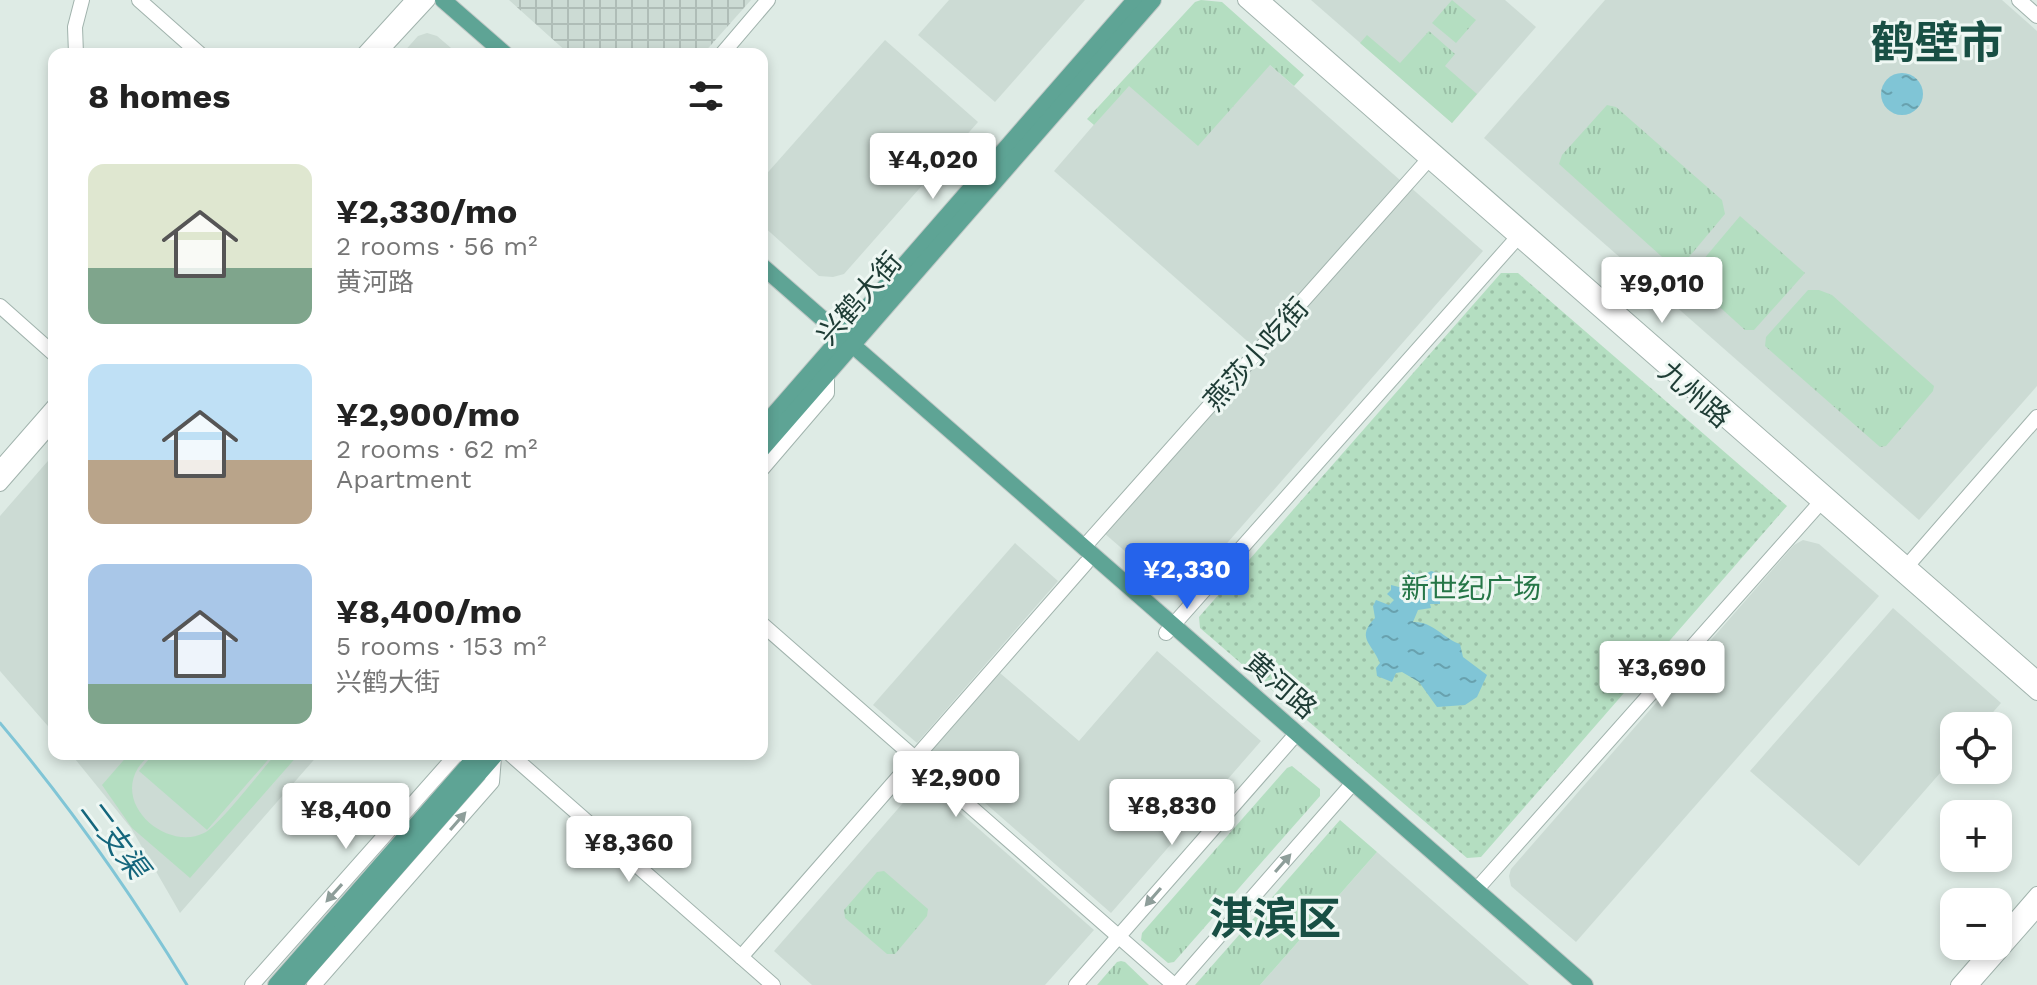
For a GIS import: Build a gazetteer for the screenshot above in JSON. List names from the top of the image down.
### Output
{
  "streets": {
    "main road": ["兴鹤大街", "黄河路"],
    "street": ["燕莎小吃街", "九州路"]
  },
  "crossings": [
    ["兴鹤大街", "黄河路"],
    ["燕莎小吃街", "九州路"],
    ["燕莎小吃街", "黄河路"]
  ],
  "districts": ["鹤壁市", "淇滨区"],
  "water": ["二支渠"],
  "parks": ["新世纪广场"],
  "page": {
    "heading": "8 homes",
    "price": [
      "¥4,020",
      "¥9,010",
      "¥2,330",
      "¥3,690",
      "¥2,900",
      "¥8,830",
      "¥8,400",
      "¥8,360"
    ],
    "list": [
      {
        "name": "¥2,330/mo",
        "note": "2 rooms · 56 m² · 黄河路"
      },
      {
        "name": "¥2,900/mo",
        "note": "2 rooms · 62 m² · Apartment"
      },
      {
        "name": "¥8,400/mo",
        "note": "5 rooms · 153 m² · 兴鹤大街"
      }
    ],
    "map_buttons": ["+", "−"]
  }
}
